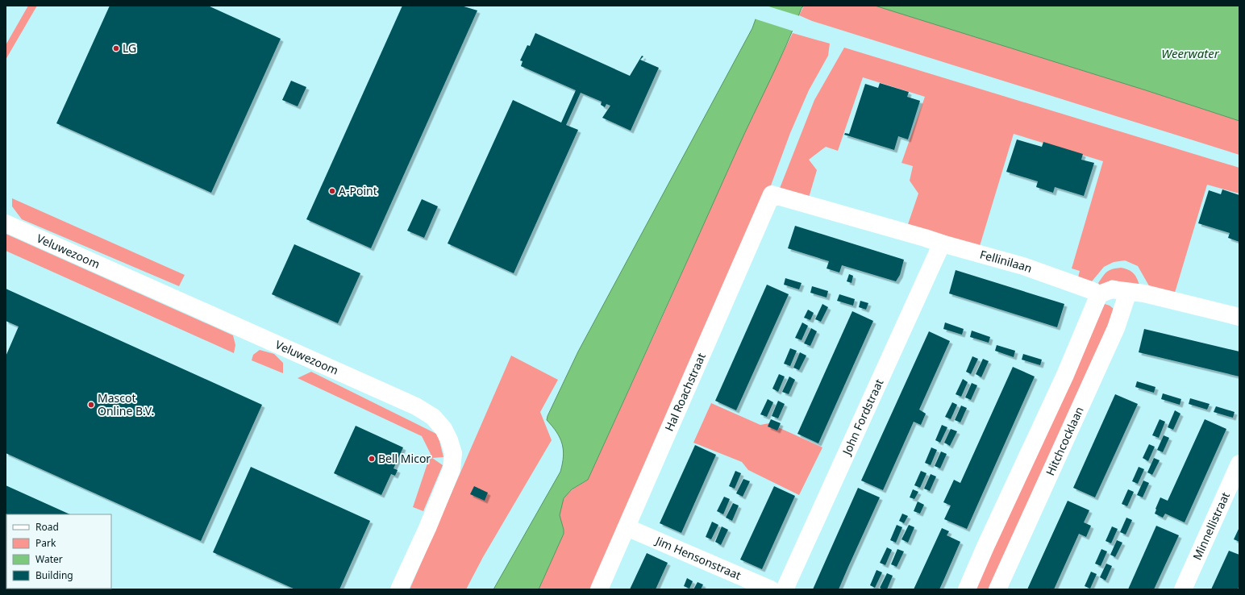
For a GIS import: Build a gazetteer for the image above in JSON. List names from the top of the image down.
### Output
{
  "streets": {
    "street": [
      "Veluwezoom",
      "Fellinilaan",
      "Hal Roachstraat",
      "John Fordstraat",
      "Hitchcocklaan",
      "Minnellistraat",
      "Jim Hensonstraat"
    ]
  },
  "crossings": [
    ["Fellinilaan", "Hal Roachstraat"],
    ["Fellinilaan", "John Fordstraat"],
    ["Hal Roachstraat", "Jim Hensonstraat"]
  ],
  "water": ["Weerwater"],
  "places": [
    "LG",
    "A-Point",
    "Mascot Online B.V.",
    "Bell Micor"
  ],
  "legend": [
    "Road",
    "Park",
    "Water",
    "Building"
  ]
}
